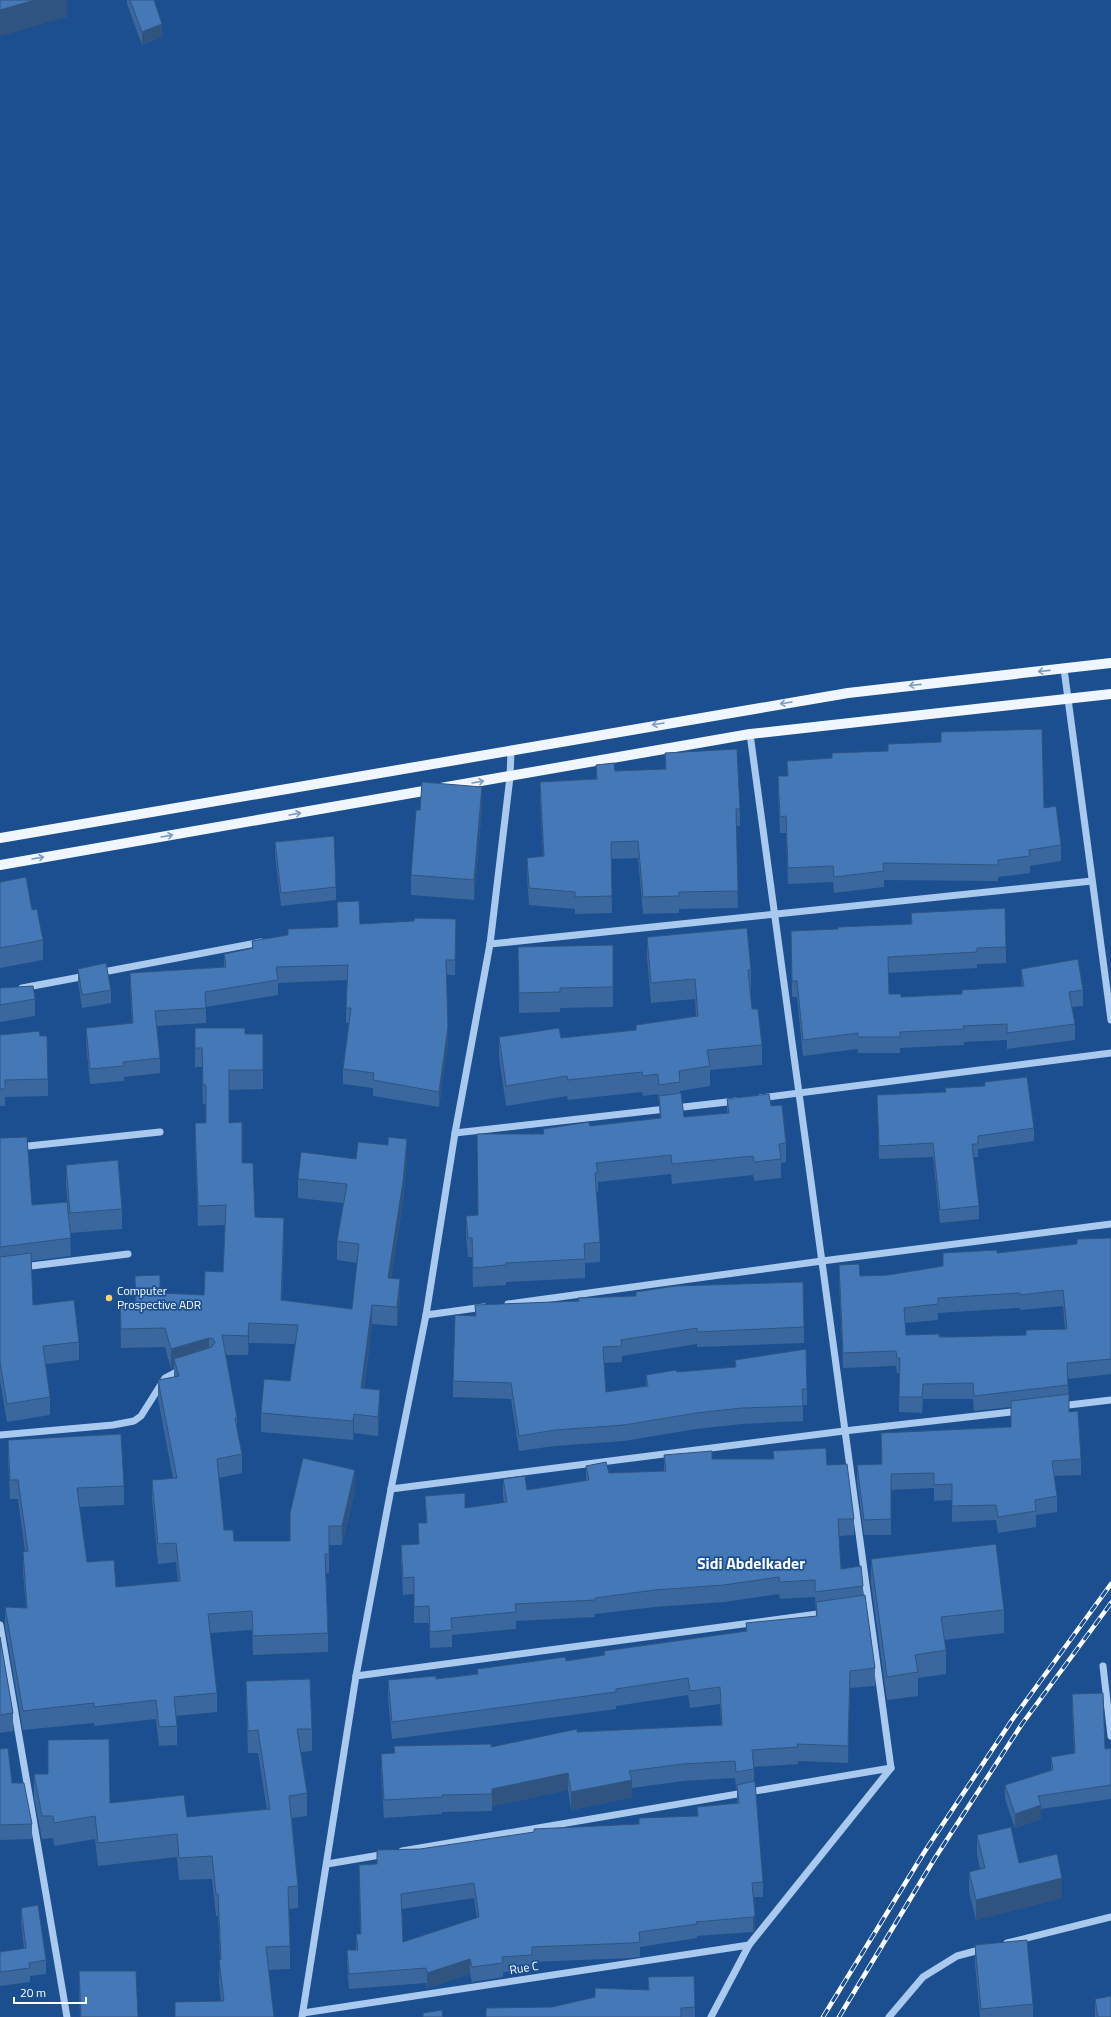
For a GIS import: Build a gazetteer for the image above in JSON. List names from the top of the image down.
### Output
{
  "streets": {
    "street": ["Rue C"]
  },
  "districts": ["Sidi Abdelkader"],
  "places": ["Computer Prospective ADR"],
  "scale_bar": "20 m"
}
